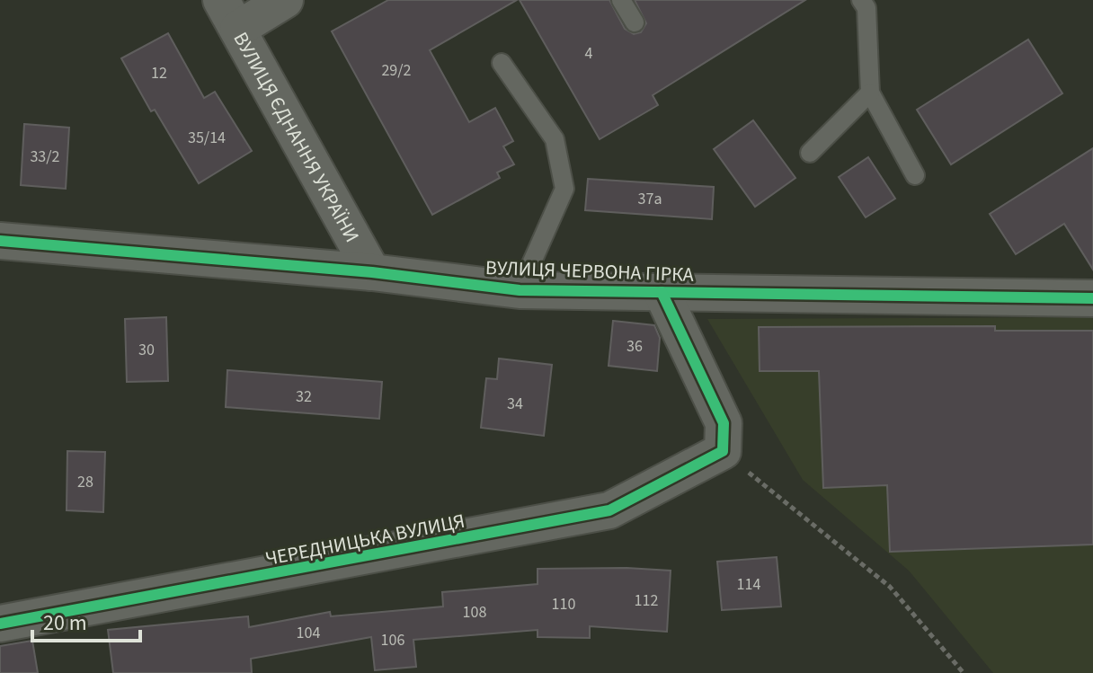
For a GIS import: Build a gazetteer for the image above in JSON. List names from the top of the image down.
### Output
{
  "streets": {
    "street": ["ВУЛИЦЯ ЄДНАННЯ УКРАЇНИ", "ВУЛИЦЯ ЧЕРВОНА ГІРКА", "ЧЕРЕДНИЦЬКА ВУЛИЦЯ"]
  },
  "crossings": [
    ["ВУЛИЦЯ ЄДНАННЯ УКРАЇНИ", "ВУЛИЦЯ ЧЕРВОНА ГІРКА"]
  ],
  "house_numbers": [
    "4",
    "29/2",
    "12",
    "35/14",
    "33/2",
    "37а",
    "36",
    "30",
    "32",
    "34",
    "28",
    "114",
    "112",
    "110",
    "108",
    "104",
    "106"
  ],
  "scale_bar": "20 m"
}
